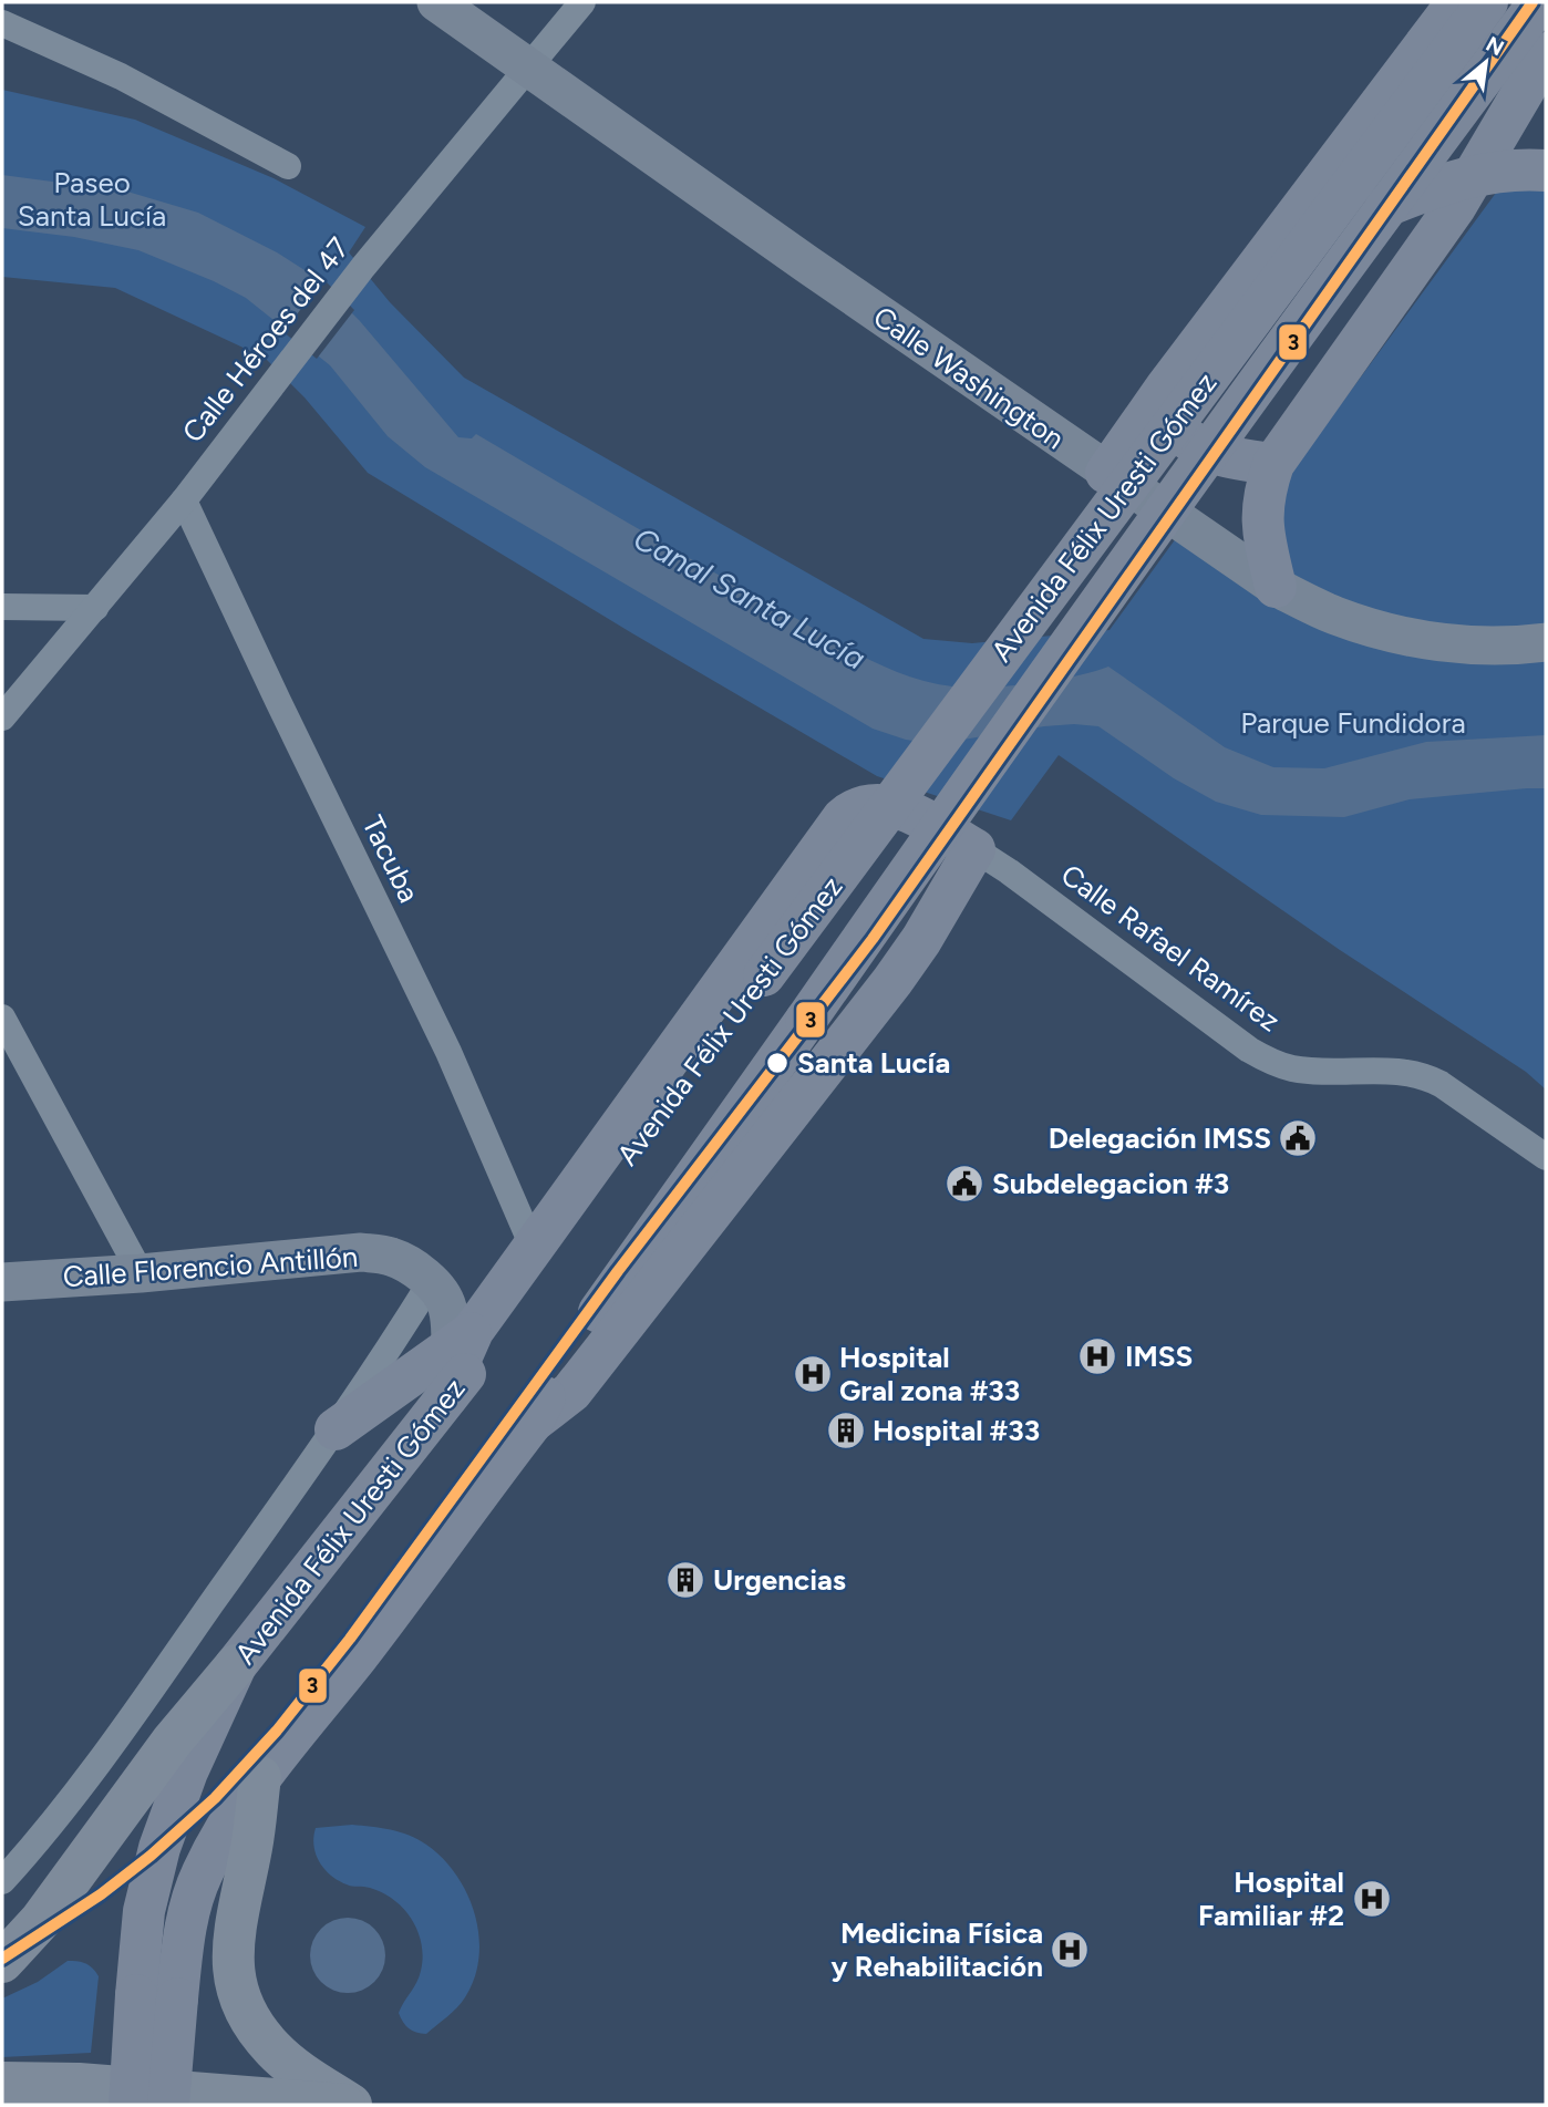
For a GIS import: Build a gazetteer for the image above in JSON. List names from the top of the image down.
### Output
{
  "streets": {
    "main road": ["Calle Washington", "Avenida Félix Uresti Gómez", "Calle Florencio Antillón"],
    "street": ["Calle Héroes del 47", "Tacuba", "Calle Rafael Ramírez"]
  },
  "crossings": [
    ["Calle Héroes del 47", "Calle Washington"],
    ["Calle Héroes del 47", "Tacuba"]
  ],
  "water": ["Canal Santa Lucía"],
  "parks": ["Paseo Santa Lucía", "Parque Fundidora"],
  "places": {
    "other": ["Santa Lucía"],
    "public building": ["Delegación IMSS", "Subdelegacion #3"],
    "hospital": [
      "IMSS",
      "Hospital Gral zona #33",
      "Hospital Familiar #2",
      "Medicina Física y Rehabilitación"
    ],
    "building": ["Hospital #33", "Urgencias"]
  },
  "lines": ["transit line 3"],
  "north": "top right"
}
